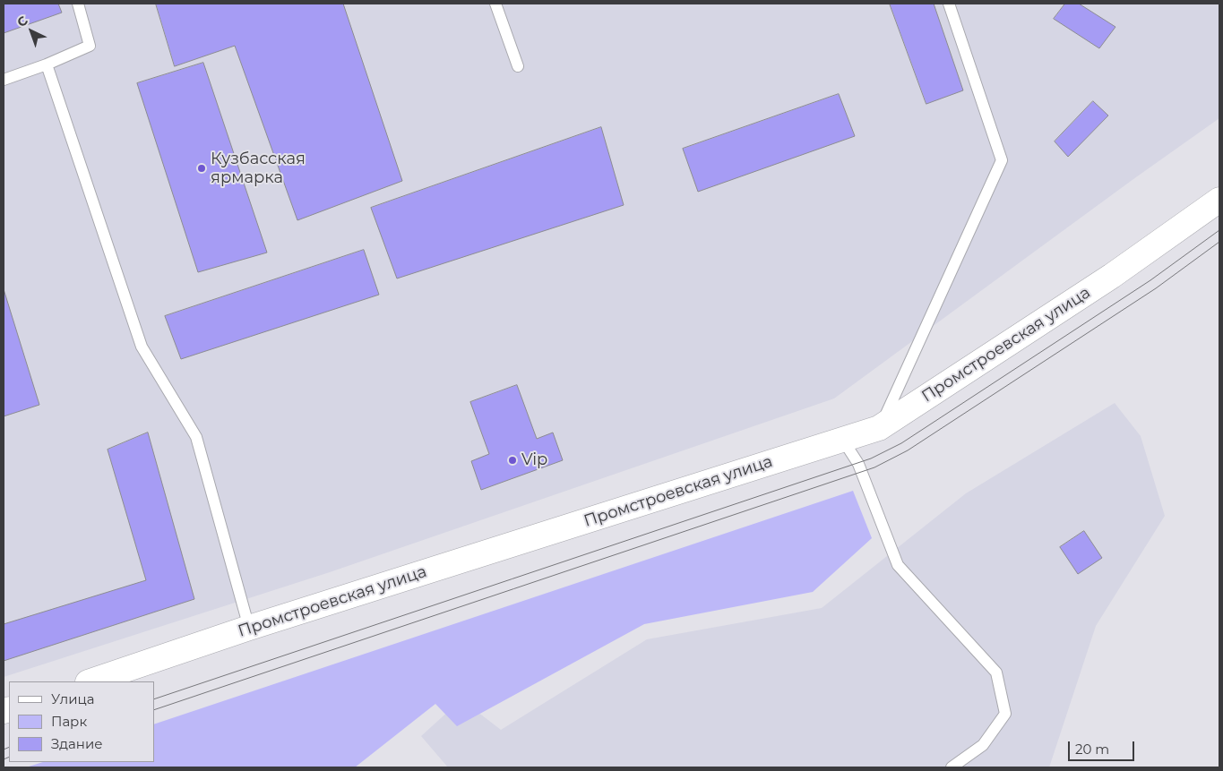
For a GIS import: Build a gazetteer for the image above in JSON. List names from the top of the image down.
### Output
{
  "streets": {
    "street": ["Промстроевская улица"]
  },
  "places": ["Кузбасская ярмарка", "Vip"],
  "legend": ["Улица", "Парк", "Здание"],
  "scale_bar": "20 m",
  "north": "top left"
}
